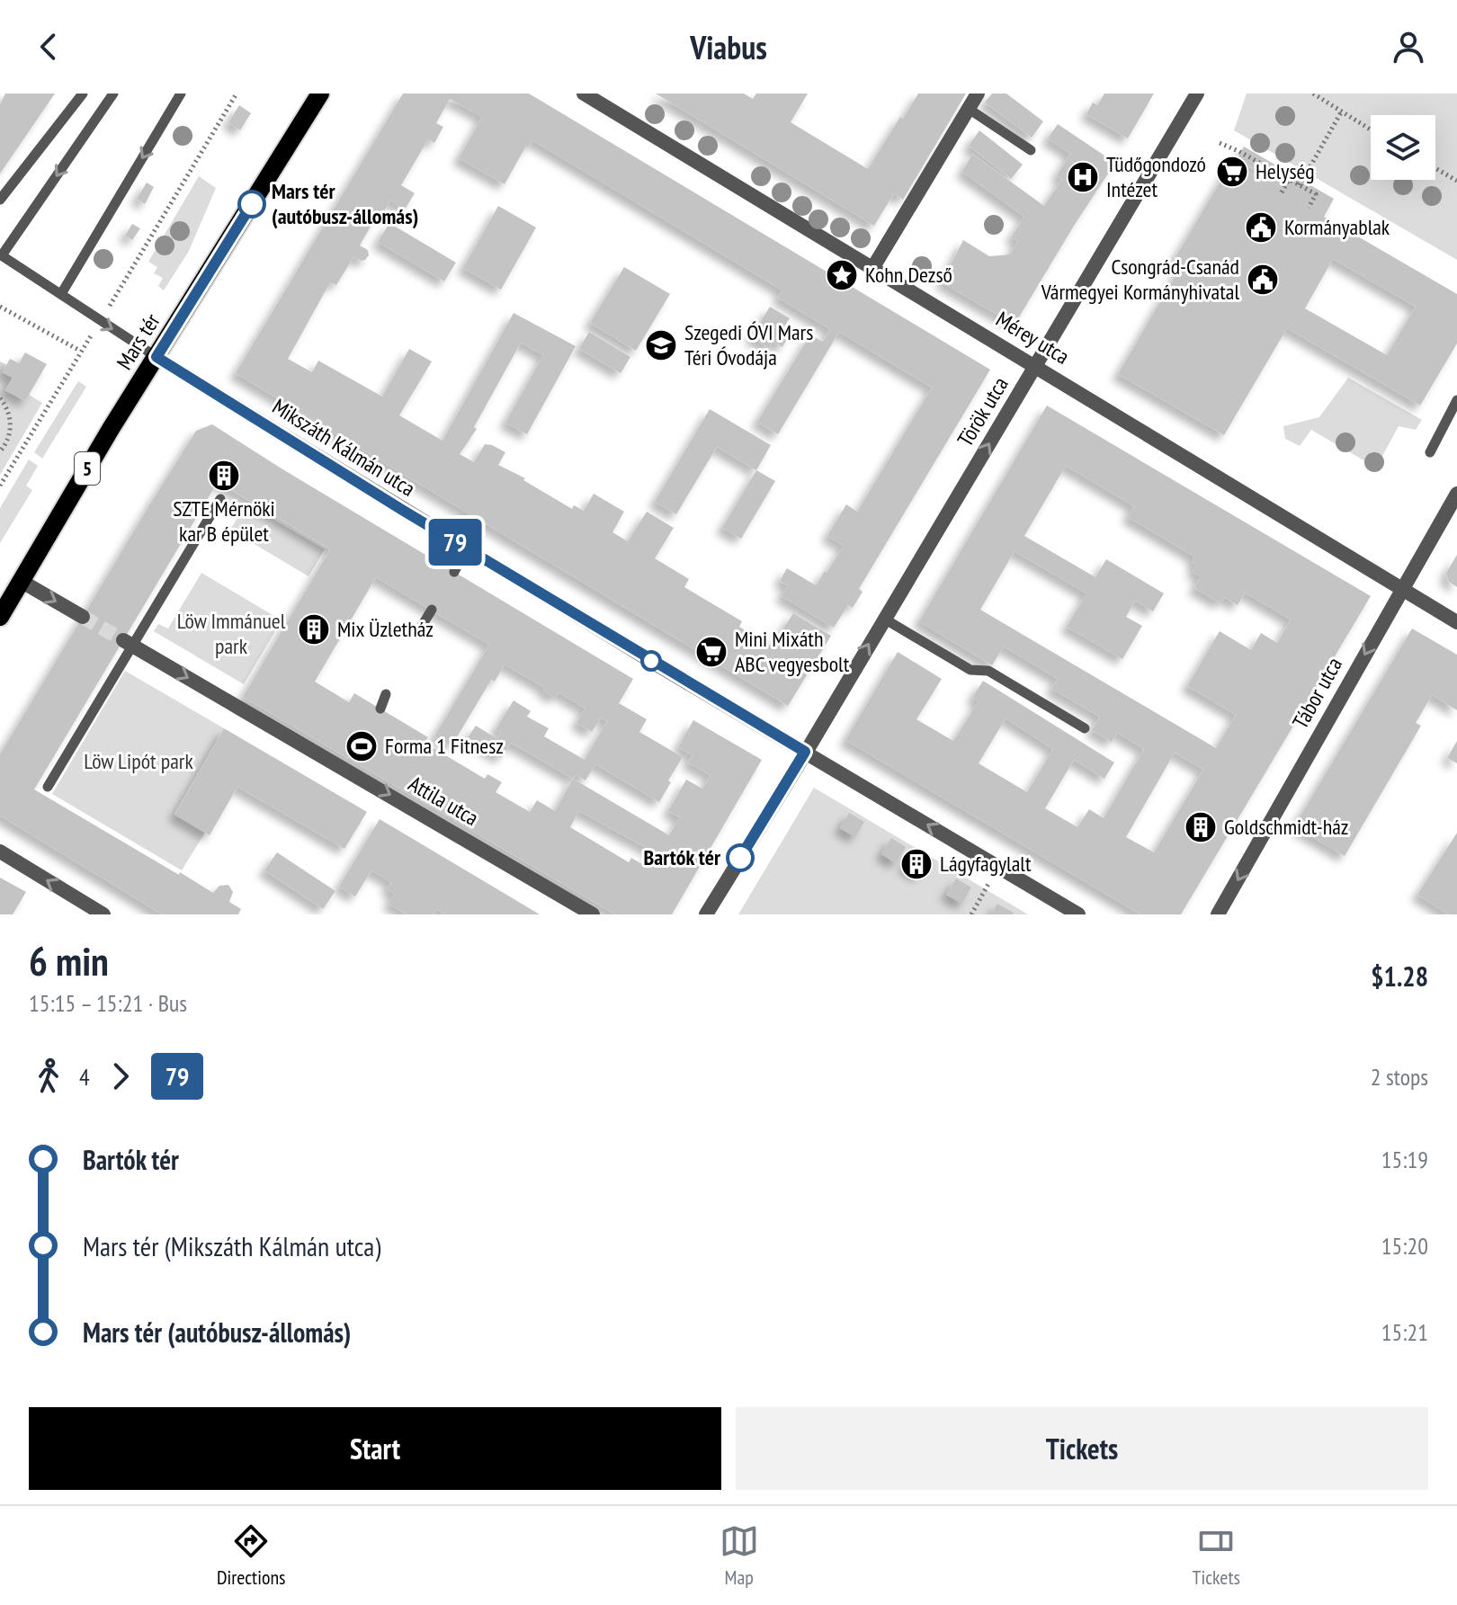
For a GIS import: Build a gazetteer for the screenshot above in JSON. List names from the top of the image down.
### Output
{
  "streets": {
    "main road": ["Mars tér", "5"],
    "street": [
      "Mérey utca",
      "Török utca",
      "Mikszáth Kálmán utca",
      "Tábor utca",
      "Attila utca"
    ]
  },
  "crossings": [
    ["Mérey utca", "Török utca"],
    ["Mérey utca", "Tábor utca"],
    ["Mars tér", "Mikszáth Kálmán utca"],
    ["Török utca", "Mikszáth Kálmán utca"]
  ],
  "one_way": ["Török utca", "Tábor utca", "Attila utca"],
  "parks": ["Löw Immánuel park", "Löw Lipót park"],
  "places": {
    "supermarket": ["Helység", "Mini Mixáth ABC vegyesbolt"],
    "hospital": ["Tüdőgondozó Intézet"],
    "other": ["Mars tér (autóbusz-állomás)", "Bartók tér"],
    "public building": ["Kormányablak", "Csongrád-Csanád Vármegyei Kormányhivatal"],
    "place": ["Kohn Dezső"],
    "school or university": ["Szegedi ÓVI Mars Téri Óvodája"],
    "building": [
      "SZTE Mérnöki kar B épület",
      "Mix Üzletház",
      "Goldschmidt-ház",
      "Lágyfagylalt"
    ],
    "sports": ["Forma 1 Fitnesz"]
  },
  "lines": ["bus line 79"],
  "page": {
    "header": "Viabus",
    "on_map": "79",
    "heading": ["6 min", "15:15 – 15:21 · Bus", "$1.28"],
    "legs": ["4", "79", "2 stops"],
    "list": [
      {
        "name": "Bartók tér",
        "value": "15:19"
      },
      {
        "name": "Mars tér (Mikszáth Kálmán utca)",
        "value": "15:20"
      },
      {
        "name": "Mars tér (autóbusz-állomás)",
        "value": "15:21"
      }
    ],
    "buttons": ["Start", "Tickets"],
    "tabs": ["Directions", "Map", "Tickets"]
  }
}
